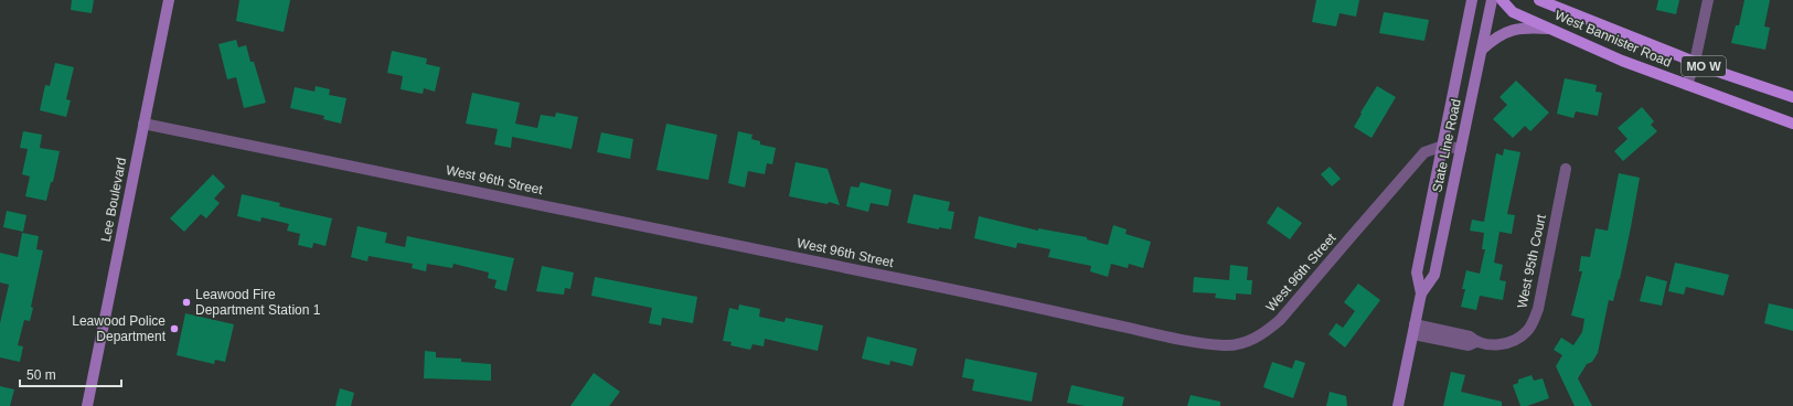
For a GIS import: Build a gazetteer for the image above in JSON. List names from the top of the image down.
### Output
{
  "streets": {
    "main road": [
      "West Bannister Road",
      "MO W",
      "State Line Road",
      "Lee Boulevard"
    ],
    "street": ["West 96th Street", "West 95th Court"]
  },
  "crossings": [
    ["State Line Road", "West 96th Street"],
    ["State Line Road", "West 95th Court"],
    ["West 96th Street", "Lee Boulevard"]
  ],
  "places": ["Leawood Fire Department Station 1", "Leawood Police Department"],
  "scale_bar": "50 m"
}
